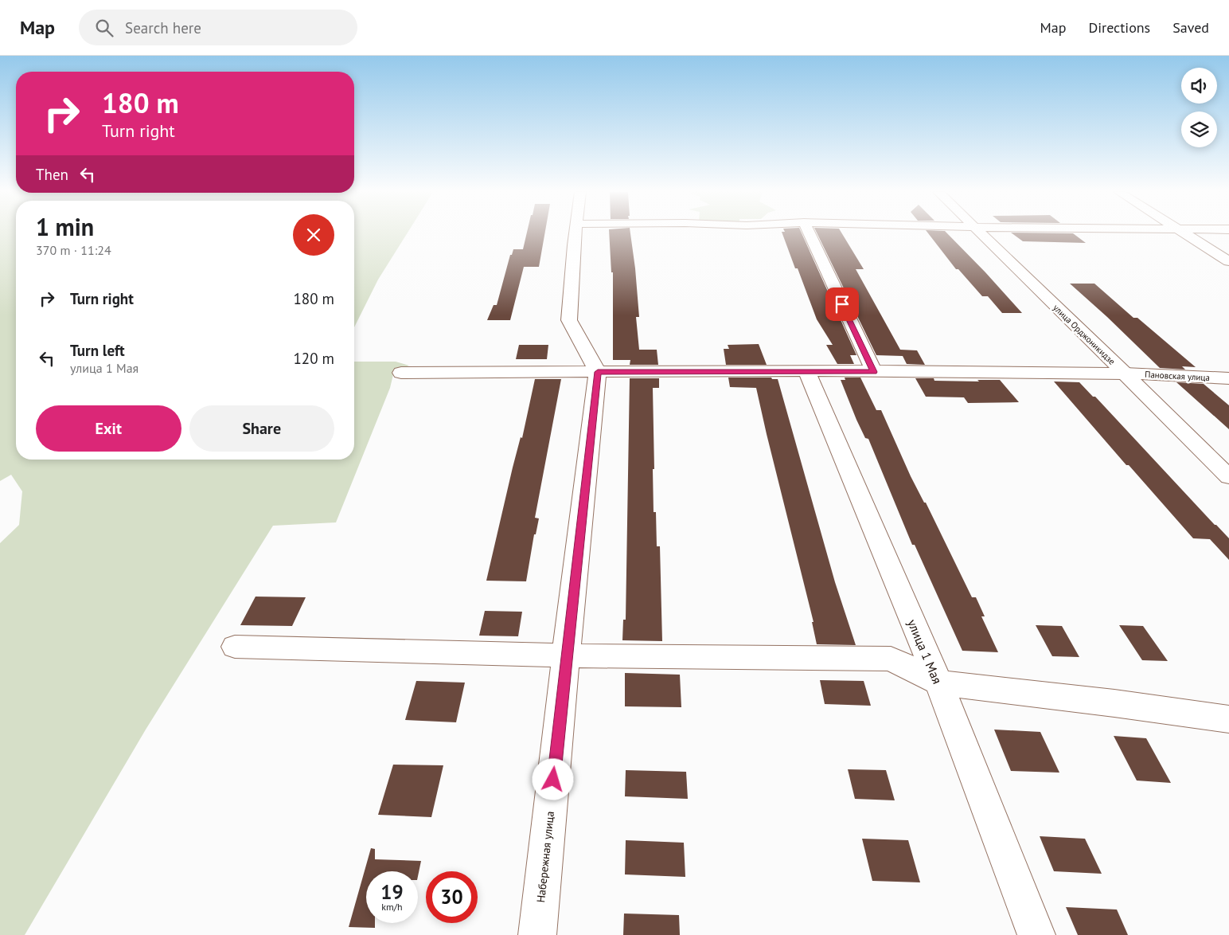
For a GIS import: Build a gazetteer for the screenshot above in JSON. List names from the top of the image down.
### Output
{
  "streets": {
    "street": [
      "улица Орджоникидзе",
      "Пановская улица",
      "улица 1 Мая",
      "Набережная улица"
    ]
  },
  "crossings": [
    ["улица Орджоникидзе", "Пановская улица"],
    ["Пановская улица", "улица 1 Мая"],
    ["Пановская улица", "Набережная улица"]
  ],
  "page": {
    "header": "Map",
    "search": "Search here",
    "nav": ["Map", "Directions", "Saved"],
    "turn": ["180 m", "Turn right"],
    "then": "Then",
    "heading": ["1 min", "370 m · 11:24"],
    "list": [
      {
        "name": "Turn right",
        "value": "180 m"
      },
      {
        "name": "Turn left",
        "note": "улица 1 Мая",
        "value": "120 m"
      }
    ],
    "buttons": ["Exit", "Share"],
    "speed": "19 km/h",
    "limit": "30"
  }
}
